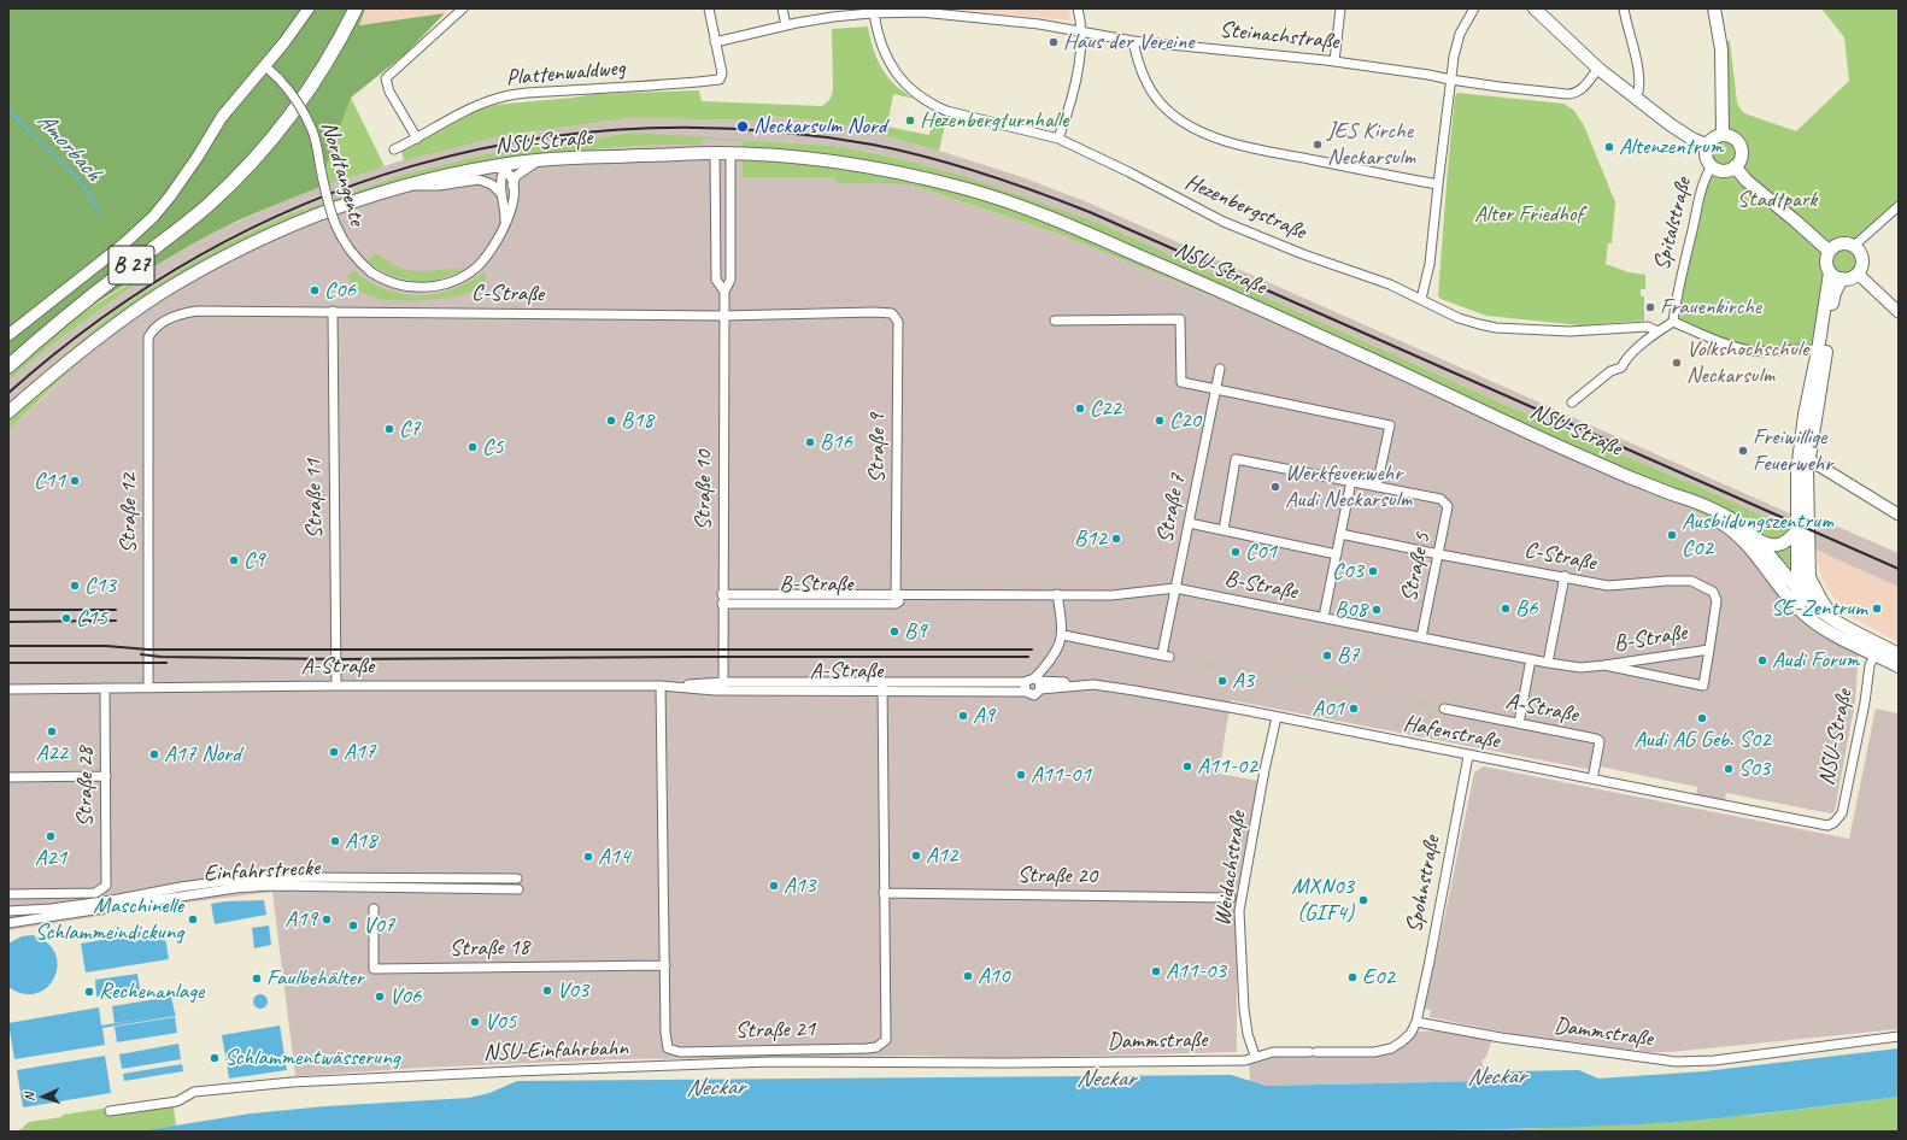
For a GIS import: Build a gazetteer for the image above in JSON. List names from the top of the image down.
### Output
{
  "streets": {
    "highway": ["B 27"],
    "main road": ["NSU-Straße"],
    "street": [
      "Steinachstraße",
      "Plattenwaldweg",
      "Nordtangente",
      "Hezenbergstraße",
      "Spitalstraße",
      "C-Straße",
      "Straße 9",
      "Straße 10",
      "Straße 11",
      "Straße 7",
      "Straße 12",
      "Straße 5",
      "B-Straße",
      "A-Straße",
      "Hafenstraße",
      "Straße 28",
      "Weidachstraße",
      "Einfahrstrecke",
      "Straße 20",
      "Spohnstraße",
      "Straße 18",
      "Straße 21",
      "Dammstraße",
      "NSU-Einfahrbahn"
    ]
  },
  "crossings": [
    ["Steinachstraße", "Plattenwaldweg"],
    ["Steinachstraße", "Hezenbergstraße"],
    ["NSU-Straße", "Hafenstraße"],
    ["C-Straße", "Straße 9"],
    ["C-Straße", "Straße 10"],
    ["C-Straße", "Straße 11"],
    ["C-Straße", "Straße 12"],
    ["C-Straße", "Straße 5"],
    ["C-Straße", "B-Straße"],
    ["Straße 9", "B-Straße"],
    ["Straße 10", "B-Straße"],
    ["Straße 10", "A-Straße"],
    ["Straße 11", "A-Straße"],
    ["Straße 7", "B-Straße"],
    ["Straße 12", "A-Straße"],
    ["Straße 5", "B-Straße"],
    ["A-Straße", "Hafenstraße"],
    ["A-Straße", "Straße 28"],
    ["A-Straße", "Straße 21"],
    ["Hafenstraße", "Weidachstraße"],
    ["Hafenstraße", "Spohnstraße"],
    ["Weidachstraße", "Dammstraße"],
    ["Straße 20", "Straße 21"],
    ["Spohnstraße", "Dammstraße"],
    ["Straße 18", "Straße 21"],
    ["Dammstraße", "NSU-Einfahrbahn"]
  ],
  "water": ["Amorbach", "Neckar"],
  "parks": ["Stadtpark", "Alter Friedhof"],
  "places": [
    "Haus der Vereine",
    "Hezenbergturnhalle",
    "Neckarsulm Nord",
    "JES Kirche Neckarsulm",
    "Altenzentrum",
    "C06",
    "Frauenkirche",
    "Volkshochschule Neckarsulm",
    "C22",
    "B18",
    "C20",
    "C7",
    "B16",
    "C5",
    "Freiwillige Feuerwehr",
    "C11",
    "Werkfeuerwehr Audi Neckarsulm",
    "Ausbildungszentrum C02",
    "B12",
    "C01",
    "C9",
    "C03",
    "C13",
    "B6",
    "SE-Zentrum",
    "B08",
    "C15",
    "B9",
    "B7",
    "Audi Forum",
    "A3",
    "A01",
    "A9",
    "Audi AG Geb. S02",
    "A22",
    "A17",
    "A17 Nord",
    "A11-02",
    "S03",
    "A11-01",
    "A21",
    "A18",
    "A12",
    "A14",
    "A13",
    "MXN03 (GIF4)",
    "Maschinelle Schlammeindickung",
    "A19",
    "V07",
    "A11-03",
    "A10",
    "E02",
    "Faulbehälter",
    "V03",
    "Rechenanlage",
    "V06",
    "V05",
    "Schlammentwässerung"
  ],
  "north": "left"
}
